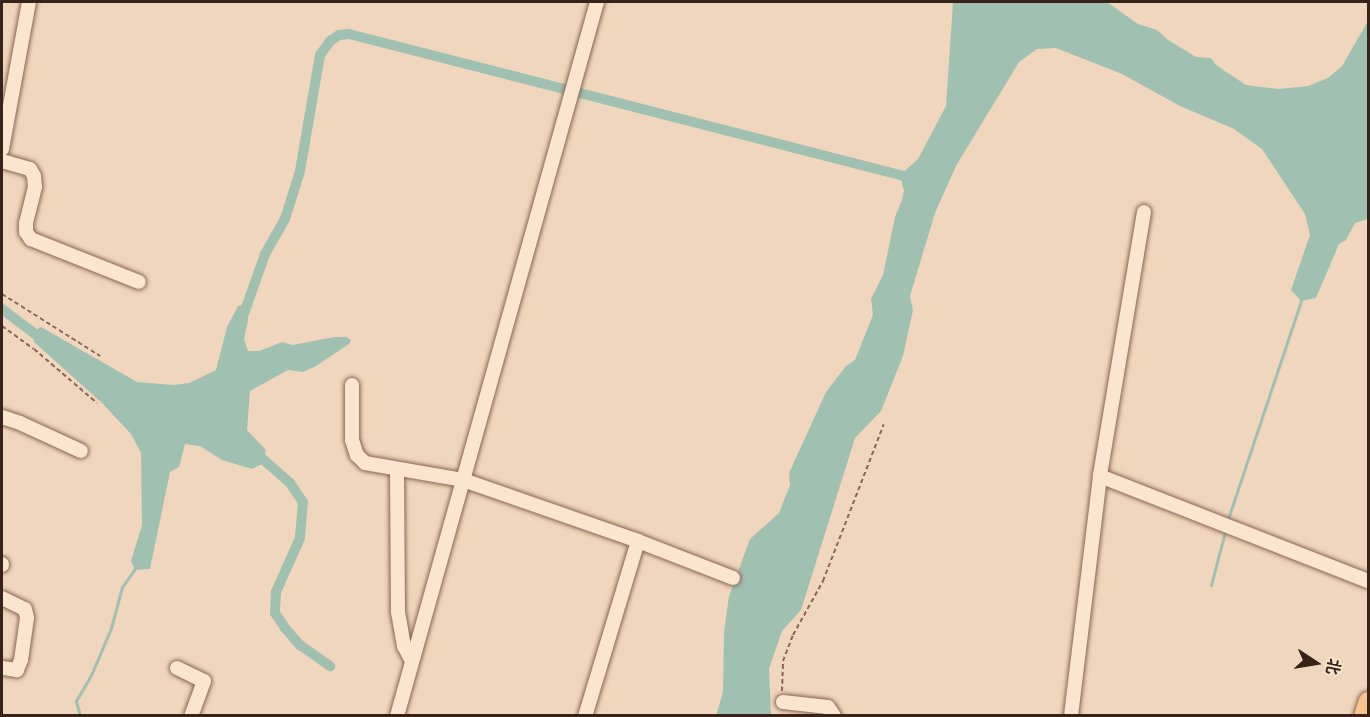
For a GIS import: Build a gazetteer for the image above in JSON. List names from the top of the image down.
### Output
{
  "north": "right"
}
